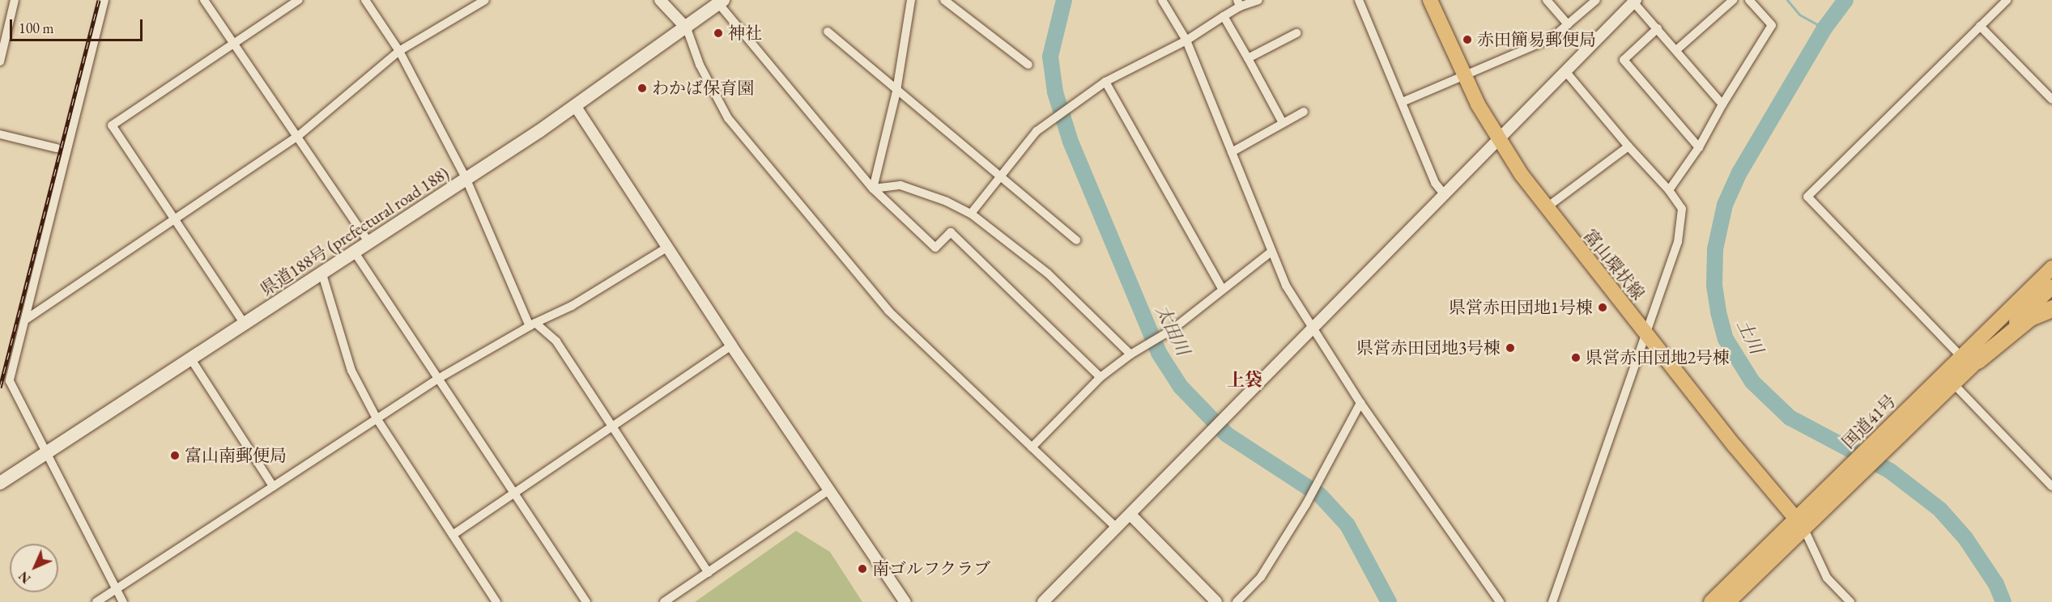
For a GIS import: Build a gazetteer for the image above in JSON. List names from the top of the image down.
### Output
{
  "streets": {
    "main road": ["県道188号 (prefectural road 188)", "富山環状線", "国道41号"]
  },
  "crossings": [
    ["富山環状線", "国道41号"]
  ],
  "districts": ["上袋"],
  "water": ["太田川", "土川"],
  "places": [
    "神社",
    "赤田簡易郵便局",
    "わかば保育園",
    "県営赤田団地1号棟",
    "県営赤田団地3号棟",
    "県営赤田団地2号棟",
    "富山南郵便局",
    "南ゴルフクラブ"
  ],
  "scale_bar": "100 m",
  "north": "bottom left"
}
